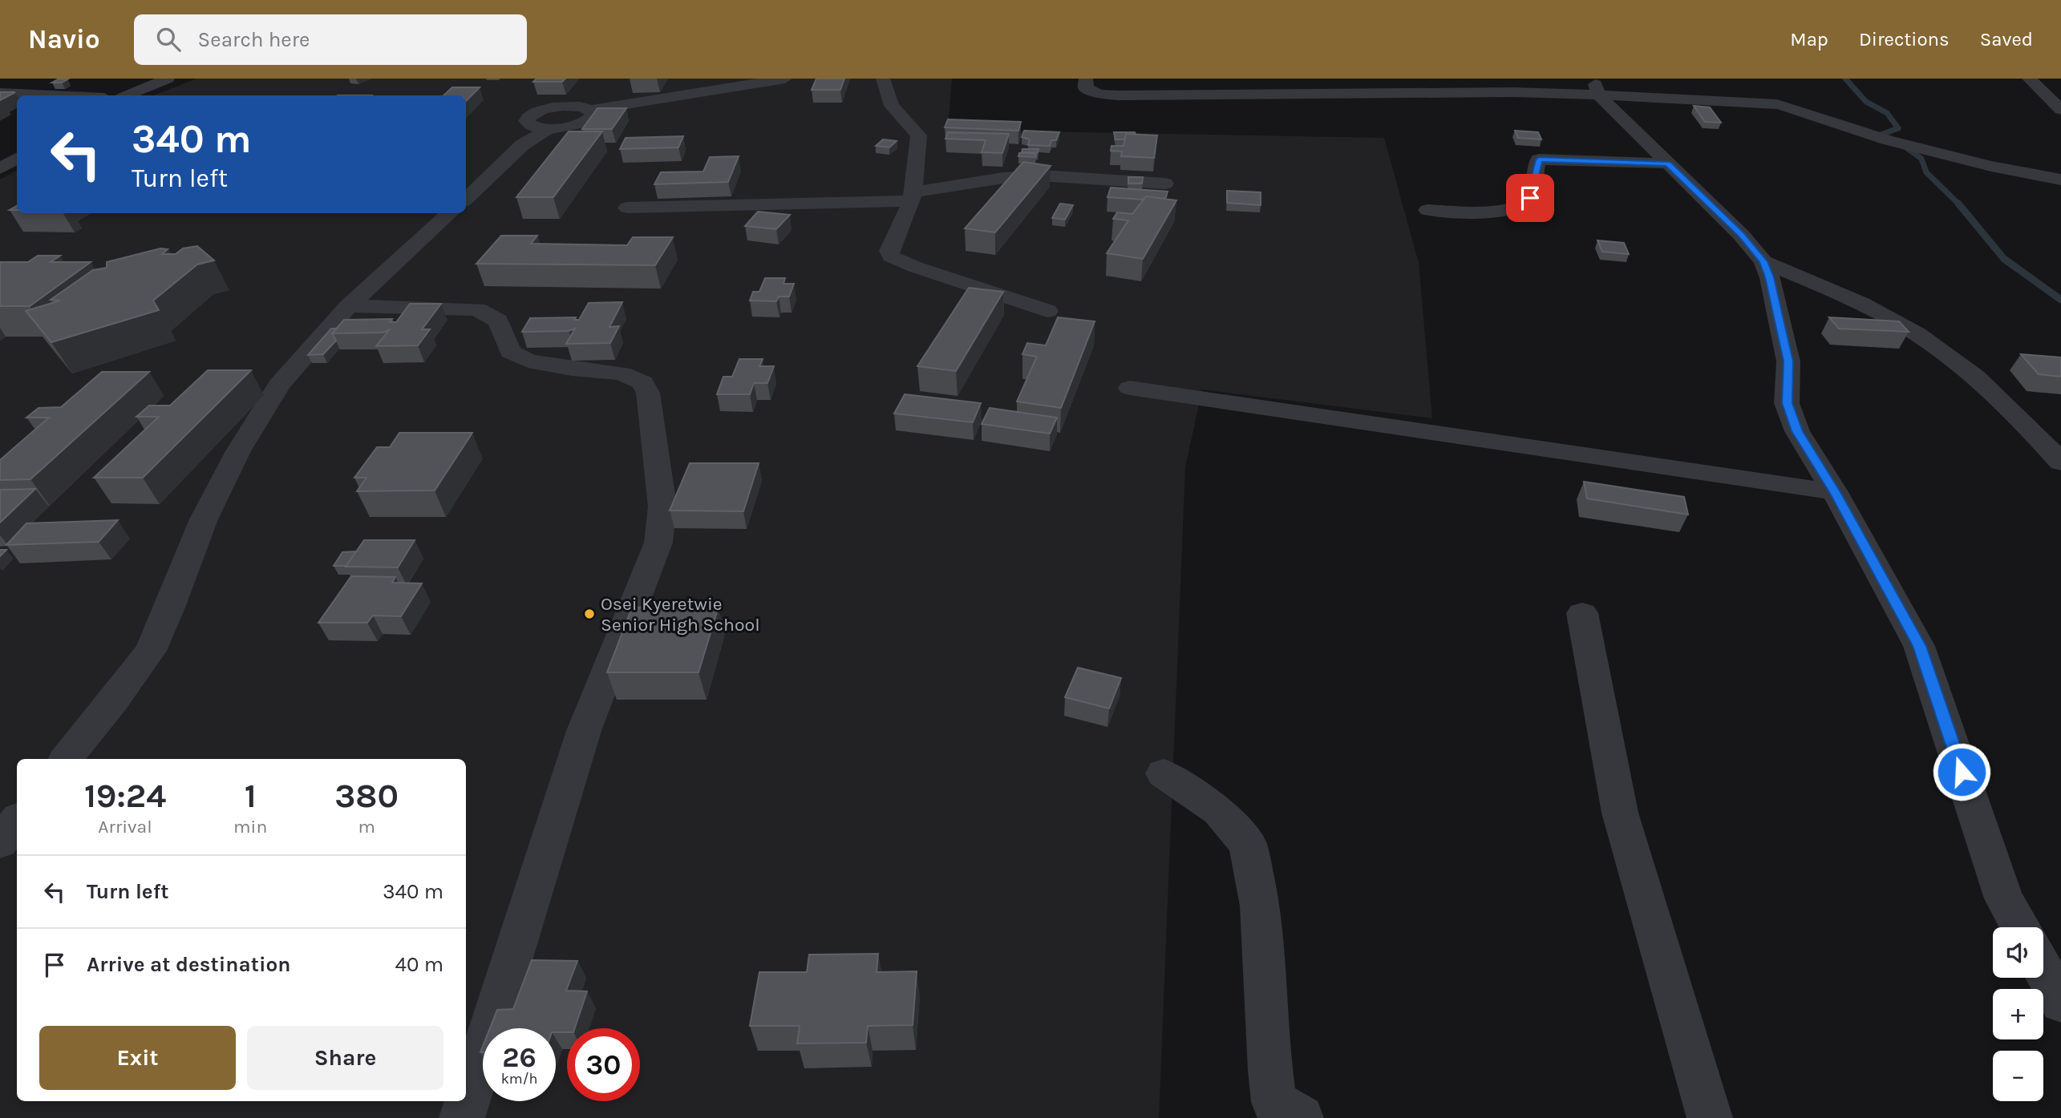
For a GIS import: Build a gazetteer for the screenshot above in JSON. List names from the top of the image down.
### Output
{
  "places": ["Osei Kyeretwie Senior High School"],
  "page": {
    "header": "Navio",
    "search": "Search here",
    "nav": ["Map", "Directions", "Saved"],
    "turn": ["340 m", "Turn left"],
    "eta": [
      "19:24",
      "Arrival",
      "1",
      "min",
      "380",
      "m"
    ],
    "list": [
      {
        "name": "Turn left",
        "value": "340 m"
      },
      {
        "name": "Arrive at destination",
        "value": "40 m"
      }
    ],
    "map_buttons": ["+", "−"],
    "buttons": ["Exit", "Share"],
    "speed": "26 km/h",
    "limit": "30"
  }
}
